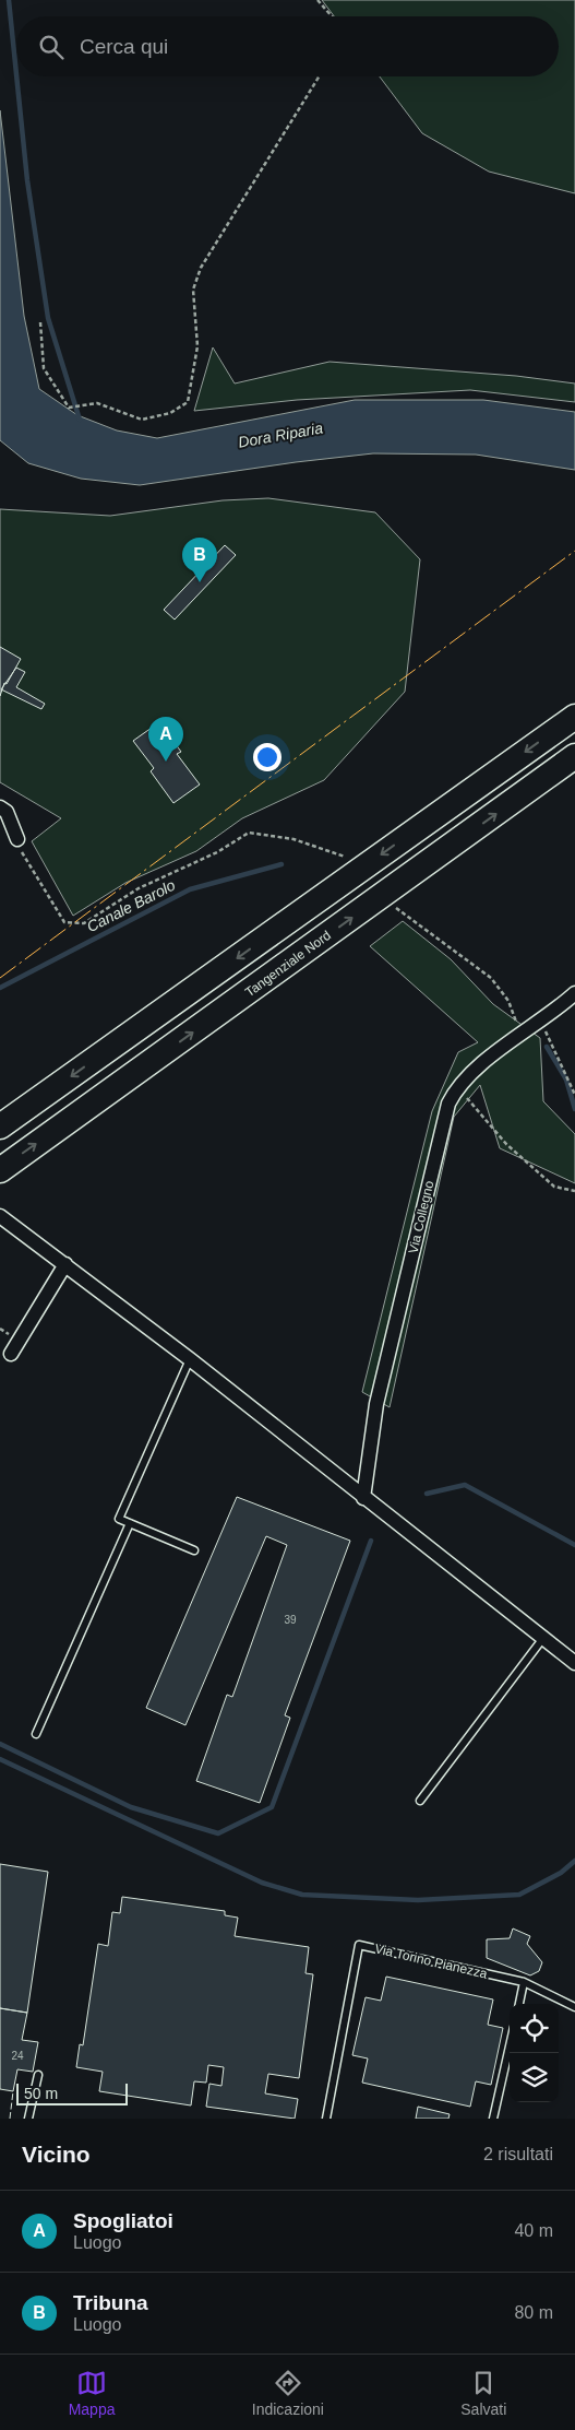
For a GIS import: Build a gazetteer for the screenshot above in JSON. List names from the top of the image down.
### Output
{
  "streets": {
    "highway": ["Tangenziale Nord"],
    "street": ["Via Collegno"],
    "lane": ["Via Torino Pianezza"]
  },
  "water": ["Dora Riparia", "Canale Barolo"],
  "house_numbers": ["39", "24"],
  "scale_bar": "50 m",
  "page": {
    "search": "Cerca qui",
    "pins": ["B", "A"],
    "scale": "50 m",
    "heading": ["Vicino", "2 risultati"],
    "list": [
      {
        "mark": "A",
        "name": "Spogliatoi",
        "note": "Luogo",
        "value": "40 m"
      },
      {
        "mark": "B",
        "name": "Tribuna",
        "note": "Luogo",
        "value": "80 m"
      }
    ],
    "nav": ["Mappa", "Indicazioni", "Salvati"]
  }
}
